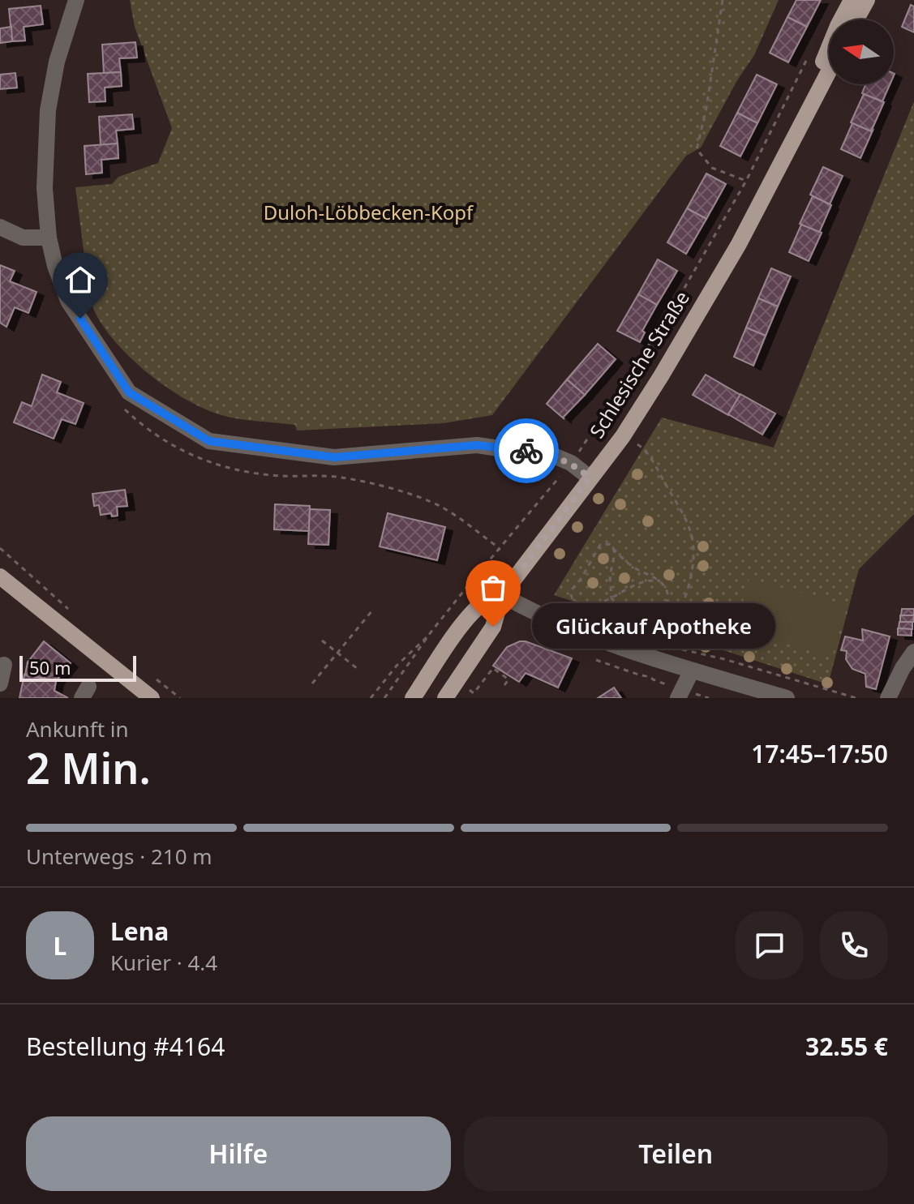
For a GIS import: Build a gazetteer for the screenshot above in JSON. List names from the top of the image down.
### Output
{
  "streets": {
    "main road": ["Schlesische Straße"]
  },
  "parks": ["Duloh-Löbbecken-Kopf"],
  "places": ["Glückauf Apotheke"],
  "scale_bar": "50 m",
  "north": "left",
  "page": {
    "bubble": "Glückauf Apotheke",
    "scale": "50 m",
    "heading": ["2 Min.", "Ankunft in", "17:45–17:50"],
    "panel": [
      "Lena",
      "Kurier · 4.4",
      "Bestellung #4164",
      "32.55 €"
    ],
    "bar": "Unterwegs · 210 m",
    "round": "L",
    "buttons": ["Hilfe", "Teilen"]
  }
}
